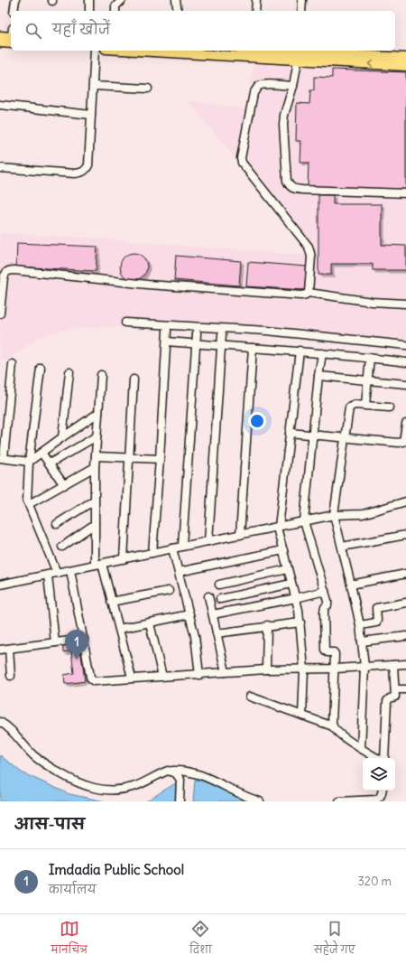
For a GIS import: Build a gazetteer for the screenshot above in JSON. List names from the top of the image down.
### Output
{
  "page": {
    "search": "यहाँ खोजें",
    "pins": "1",
    "heading": "आस-पास",
    "list": [
      {
        "mark": "1",
        "name": "Imdadia Public School",
        "note": "कार्यालय",
        "value": "320 m"
      }
    ],
    "nav": ["मानचित्र", "दिशा", "सहेजे गए"]
  }
}
